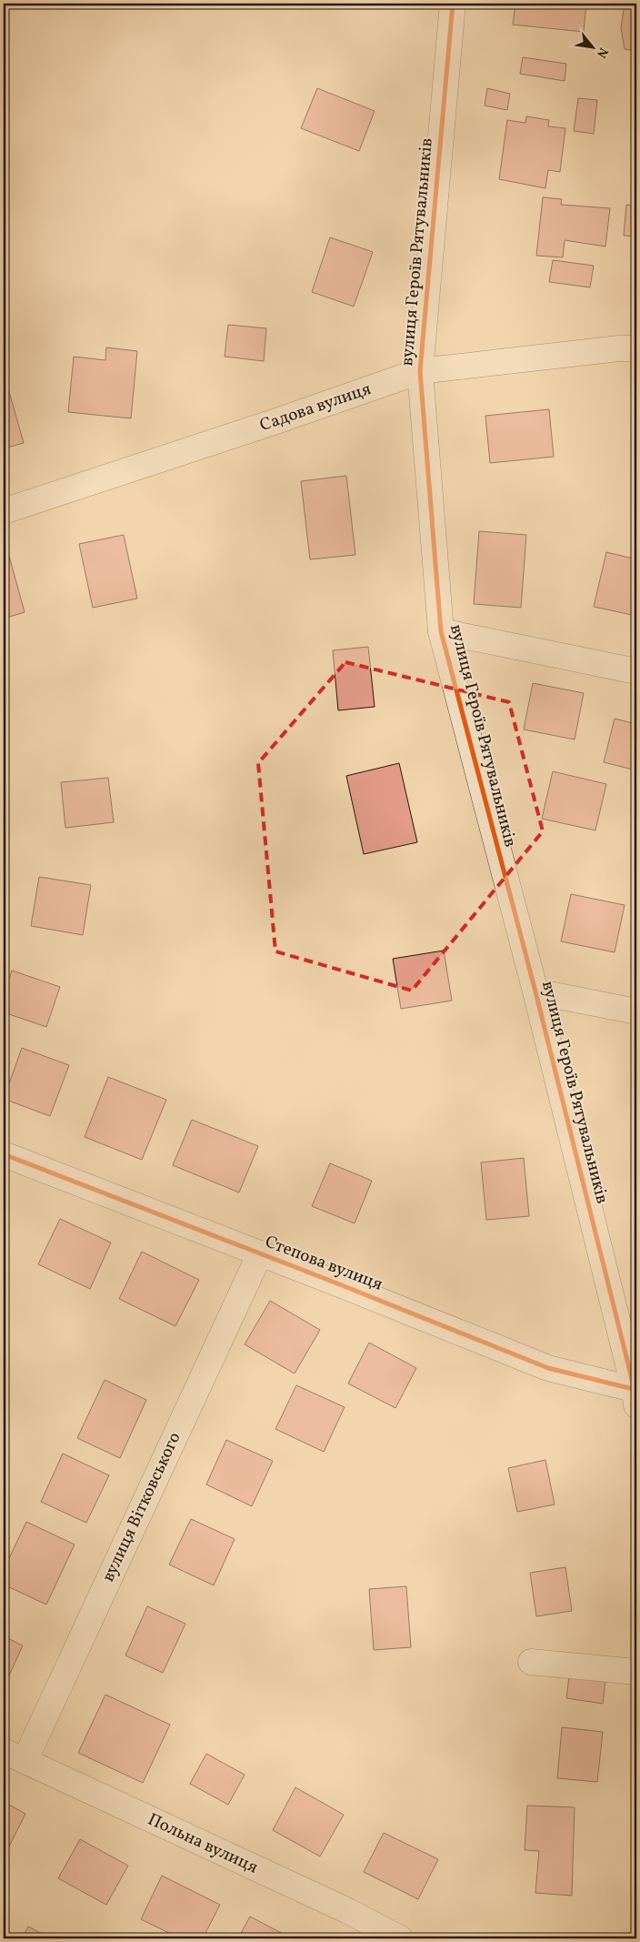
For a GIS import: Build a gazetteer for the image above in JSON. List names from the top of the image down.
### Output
{
  "streets": {
    "street": [
      "вулиця Героїв Рятувальників",
      "Садова вулиця",
      "Степова вулиця",
      "вулиця Вітковського",
      "Польна вулиця"
    ]
  },
  "crossings": [
    ["вулиця Героїв Рятувальників", "Садова вулиця"],
    ["вулиця Героїв Рятувальників", "Степова вулиця"],
    ["Степова вулиця", "вулиця Вітковського"],
    ["вулиця Вітковського", "Польна вулиця"]
  ],
  "north": "bottom right"
}
